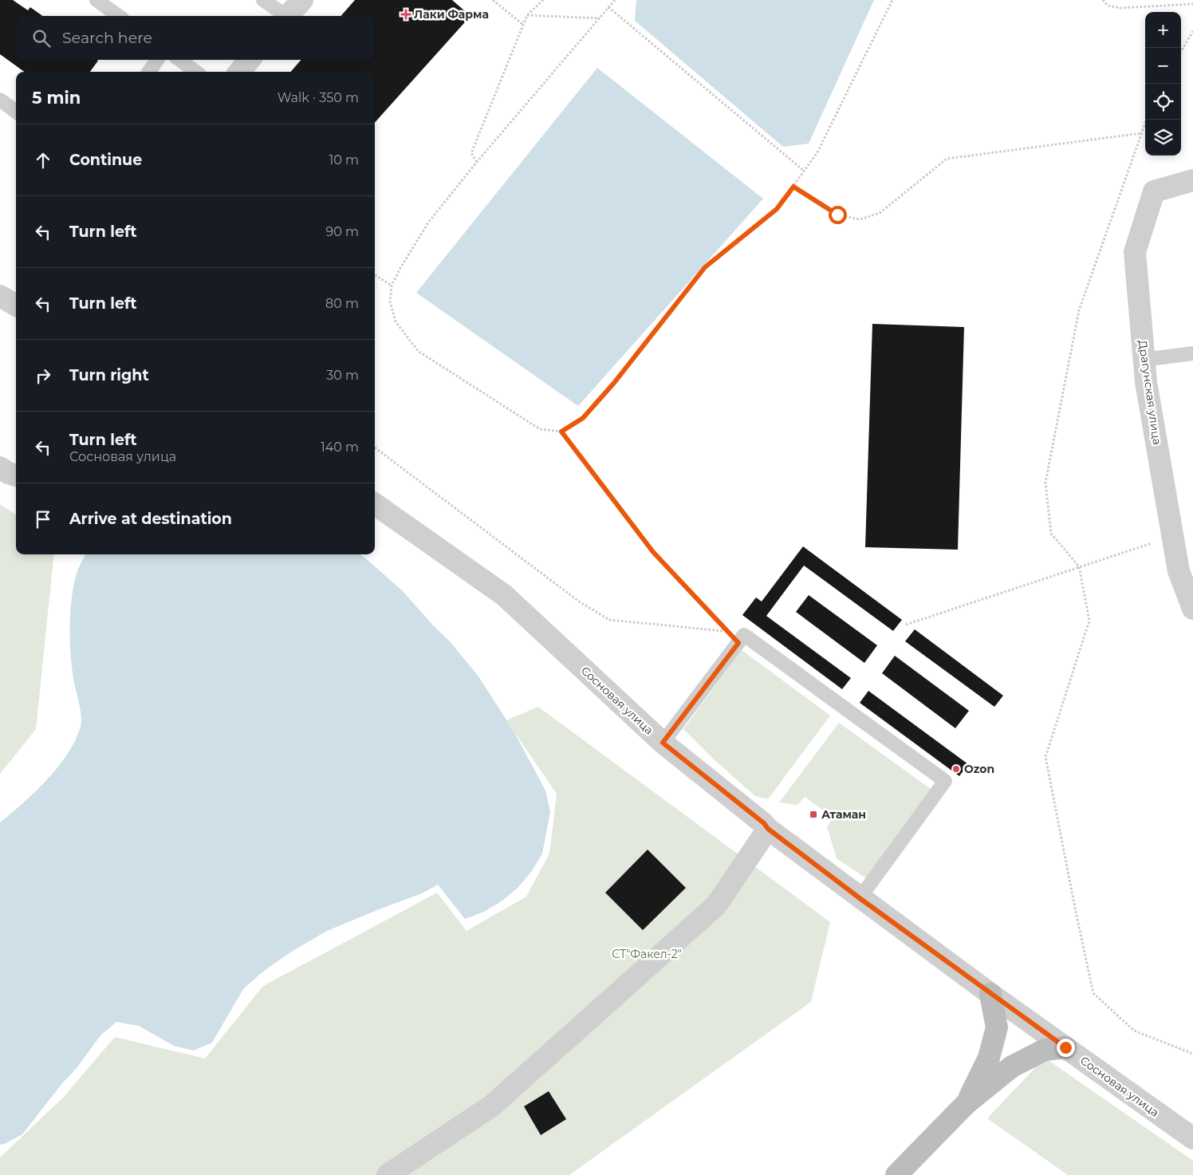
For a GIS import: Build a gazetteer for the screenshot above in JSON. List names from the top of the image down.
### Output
{
  "streets": {
    "street": ["Драгунская улица", "Сосновая улица"]
  },
  "parks": ["СТ\"Факел-2\""],
  "places": {
    "health": ["Лаки Фарма"],
    "other": ["Ozon"],
    "transit": ["Атаман"]
  },
  "page": {
    "map_buttons": ["+", "−"],
    "search": "Search here",
    "heading": ["5 min", "Walk · 350 m"],
    "list": [
      ["Continue", "10 m"],
      ["Turn left", "90 m"],
      ["Turn left", "80 m"],
      ["Turn right", "30 m"],
      ["Turn left", "Сосновая улица", "140 m"],
      "Arrive at destination"
    ]
  }
}
